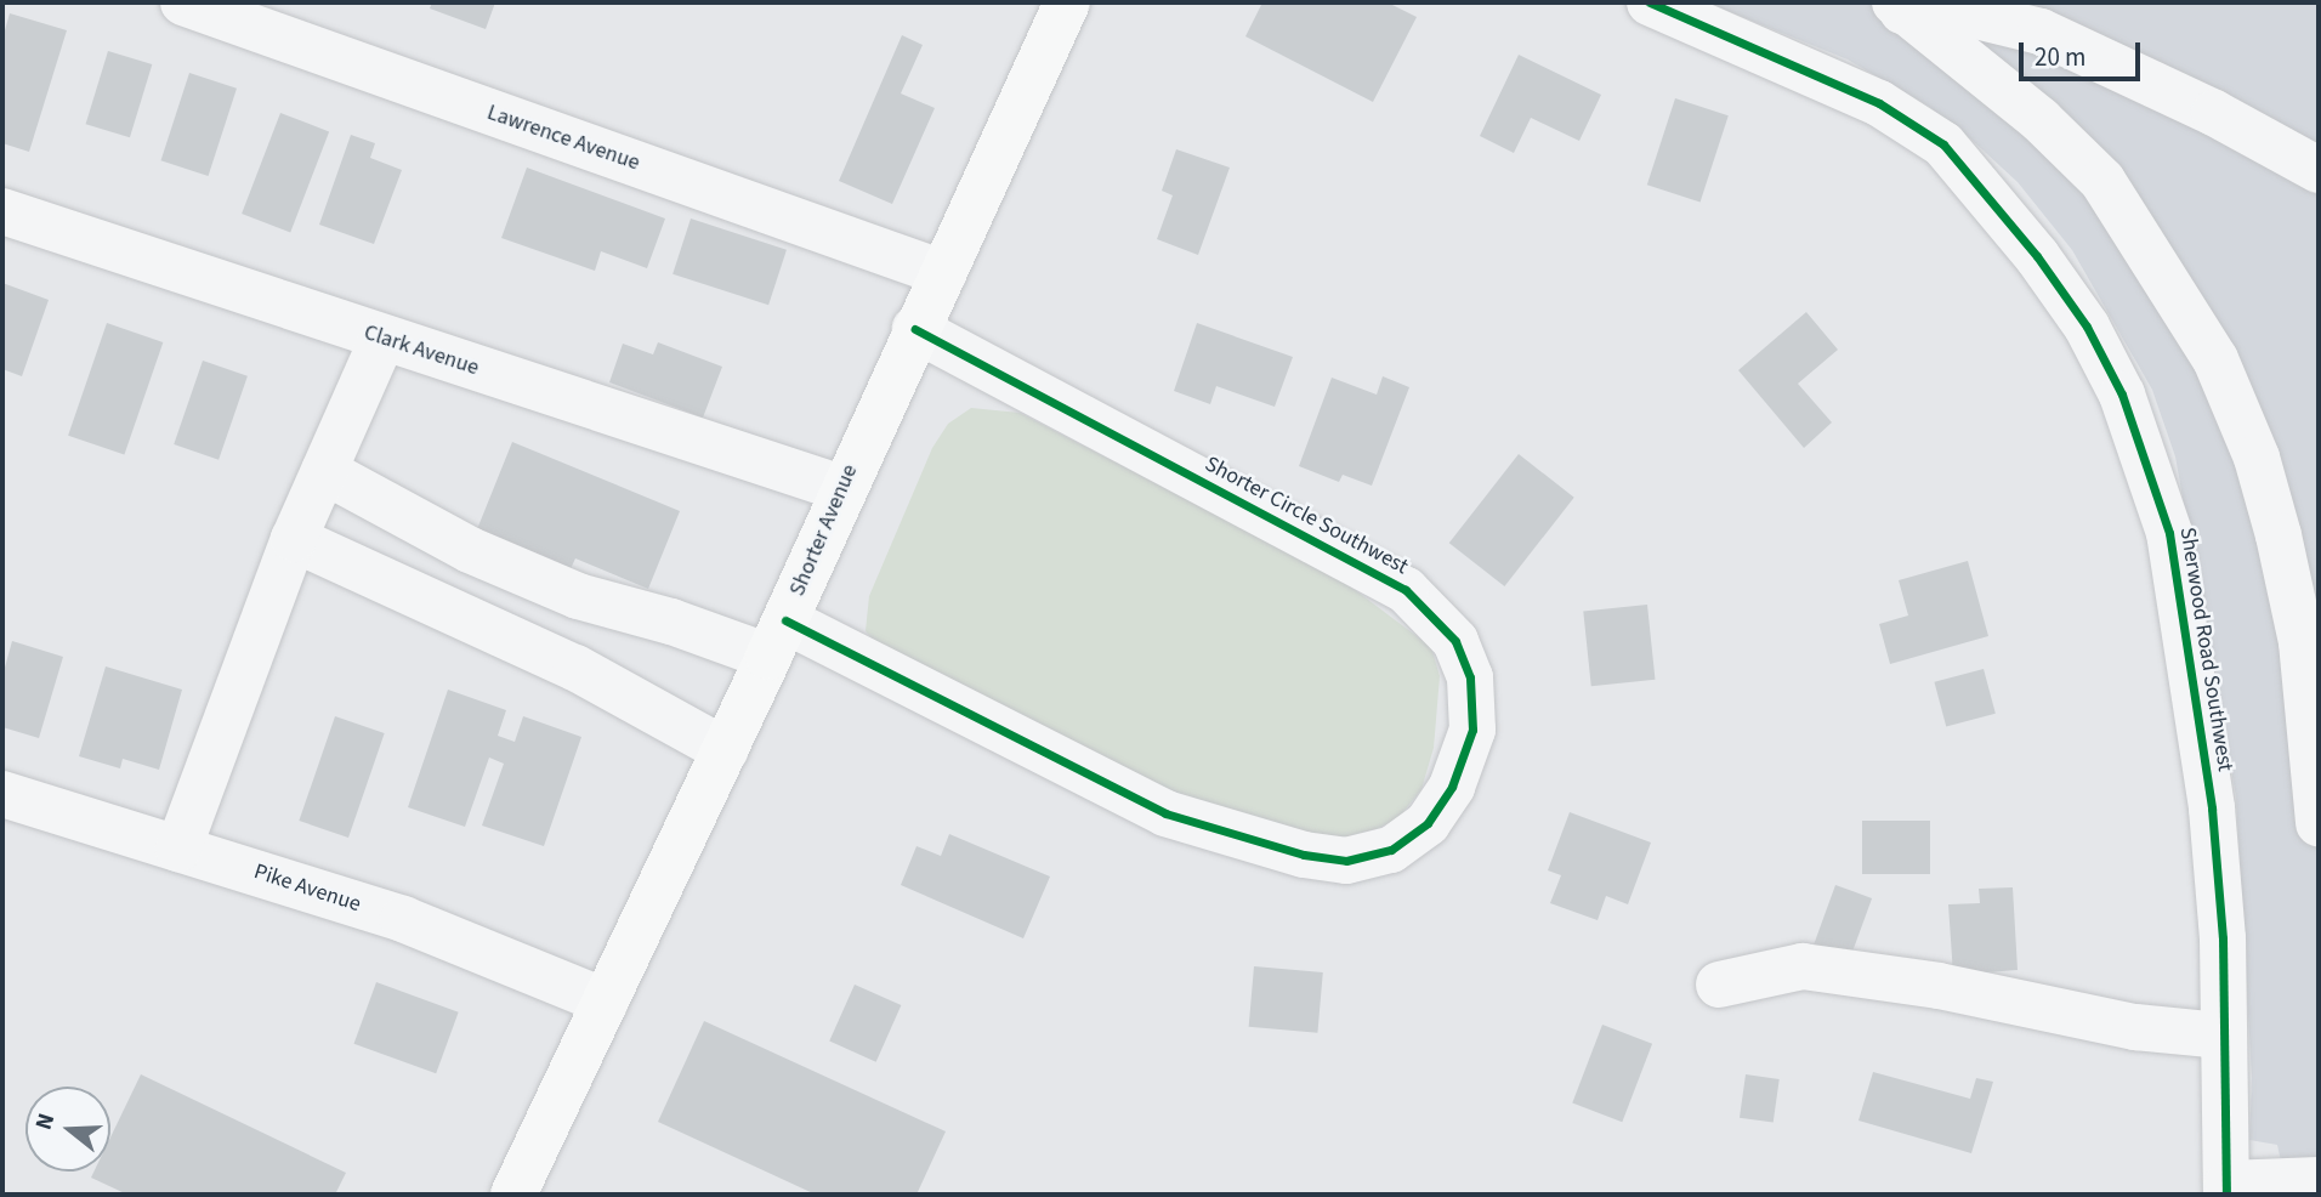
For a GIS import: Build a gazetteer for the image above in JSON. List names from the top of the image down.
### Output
{
  "streets": {
    "main road": ["Shorter Avenue"],
    "street": [
      "Lawrence Avenue",
      "Clark Avenue",
      "Shorter Circle Southwest",
      "Sherwood Road Southwest",
      "Pike Avenue"
    ]
  },
  "crossings": [
    ["Lawrence Avenue", "Shorter Avenue"],
    ["Clark Avenue", "Shorter Avenue"],
    ["Shorter Circle Southwest", "Shorter Avenue"],
    ["Shorter Avenue", "Pike Avenue"]
  ],
  "scale_bar": "20 m",
  "north": "left"
}
